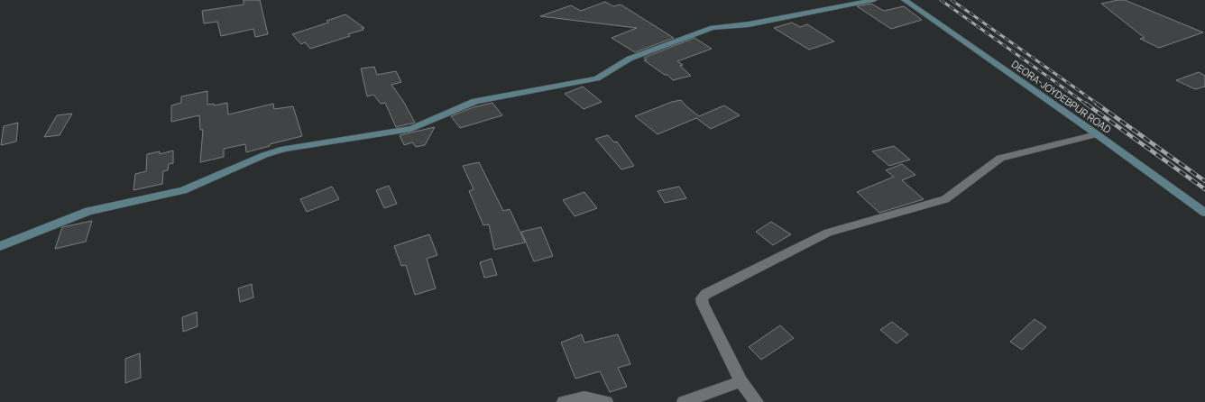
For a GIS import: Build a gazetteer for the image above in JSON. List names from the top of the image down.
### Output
{
  "streets": {
    "street": ["DEORA-JOYDEBPUR ROAD"]
  }
}
